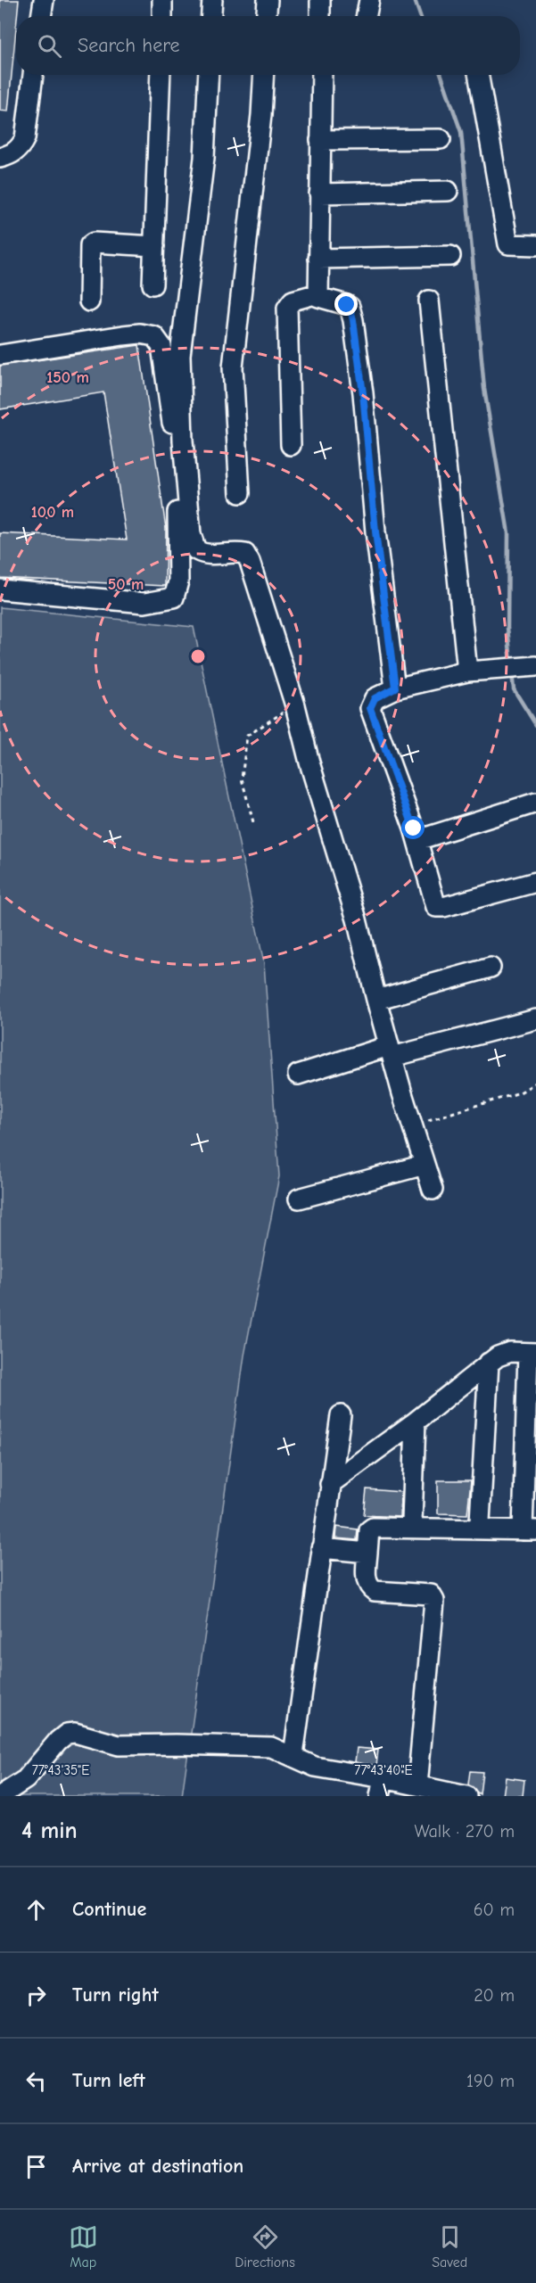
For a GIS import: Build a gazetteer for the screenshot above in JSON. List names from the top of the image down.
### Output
{
  "page": {
    "search": "Search here",
    "heading": ["4 min", "Walk · 270 m"],
    "list": [
      ["Continue", "60 m"],
      ["Turn right", "20 m"],
      ["Turn left", "190 m"],
      "Arrive at destination"
    ],
    "nav": ["Map", "Directions", "Saved"]
  },
  "coordinates": ["77°43'35\"E", "77°43'40\"E"],
  "rings": ["150 m", "100 m", "50 m"]
}
